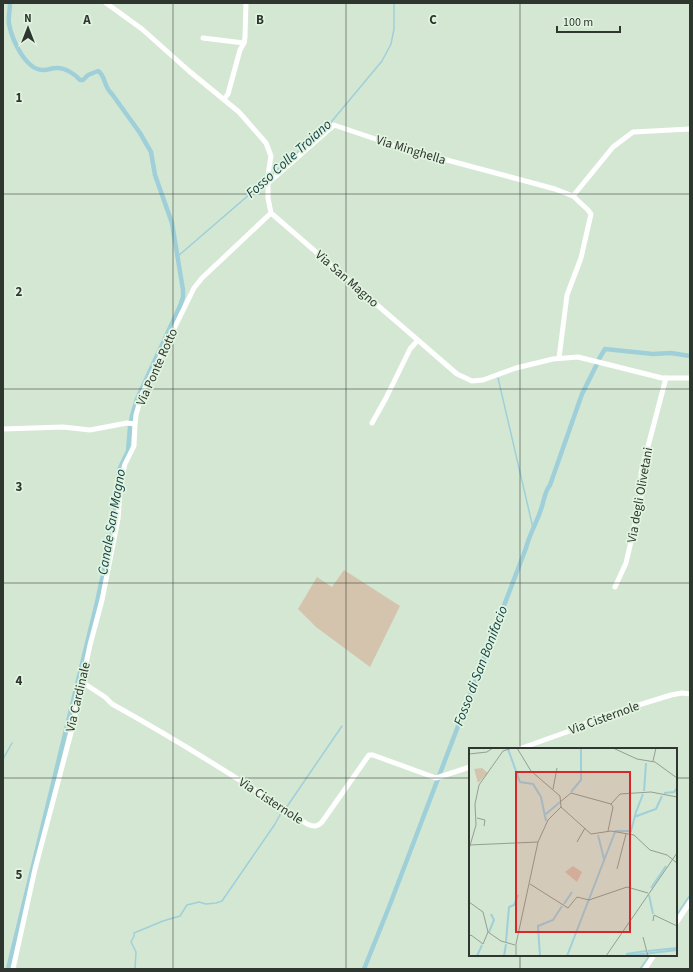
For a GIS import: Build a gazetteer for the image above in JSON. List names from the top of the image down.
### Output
{
  "streets": {
    "street": [
      "Via Minghella",
      "Via San Magno",
      "Via Ponte Rotto",
      "Via degli Olivetani",
      "Via Cardinale",
      "Via Cisternole"
    ]
  },
  "crossings": [
    ["Via San Magno", "Via Ponte Rotto"],
    ["Via San Magno", "Via degli Olivetani"],
    ["Via Ponte Rotto", "Via Cardinale"],
    ["Via Cardinale", "Via Cisternole"]
  ],
  "water": ["Fosso Colle Troiano", "Canale San Magno", "Fosso di San Bonifacio"],
  "scale_bar": "100 m",
  "north": "top",
  "grid": {
    "columns": ["A", "B", "C"],
    "rows": [
      "1",
      "2",
      "3",
      "4",
      "5"
    ]
  }
}
